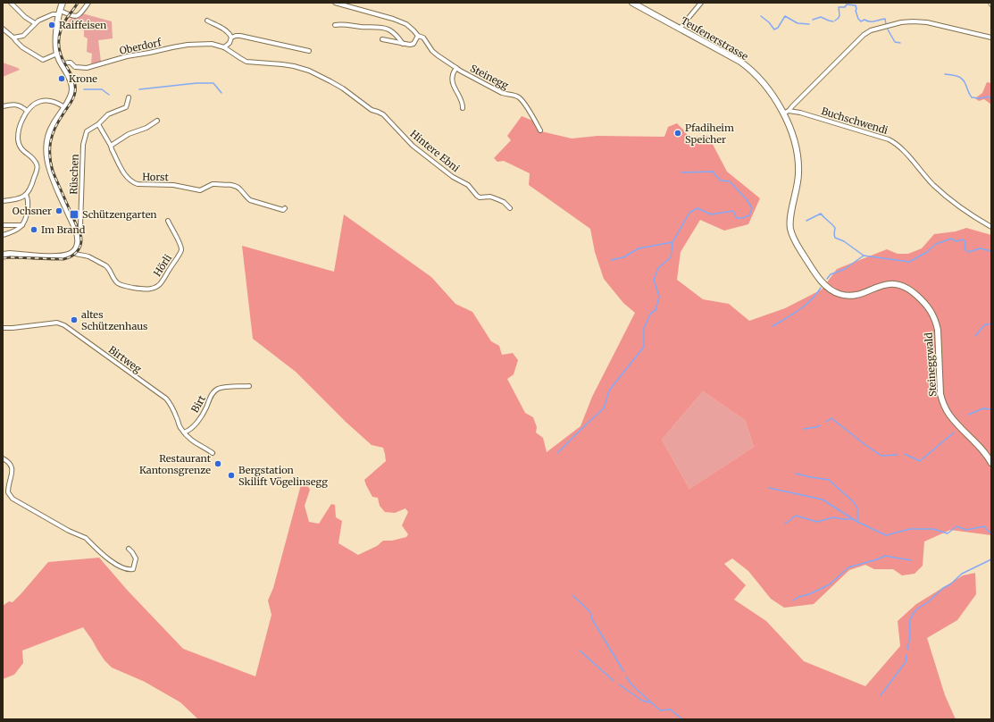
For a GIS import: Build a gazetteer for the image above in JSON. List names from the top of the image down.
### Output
{
  "streets": {
    "main road": ["Teufenerstrasse", "Steineggwald"],
    "street": [
      "Oberdorf",
      "Steinegg",
      "Buchschwendi",
      "Hintere Ebni",
      "Rüschen",
      "Horst",
      "Hörli",
      "Birtweg",
      "Birt"
    ]
  },
  "crossings": [
    ["Teufenerstrasse", "Buchschwendi"],
    ["Teufenerstrasse", "Steineggwald"],
    ["Oberdorf", "Hintere Ebni"],
    ["Birtweg", "Birt"]
  ],
  "places": {
    "other": [
      "Raiffeisen",
      "Krone",
      "Pfadiheim Speicher",
      "Ochsner",
      "Im Brand",
      "altes Schützenhaus",
      "Restaurant Kantonsgrenze",
      "Bergstation Skilift Vögelinsegg"
    ],
    "transit": ["Schützengarten"]
  }
}
